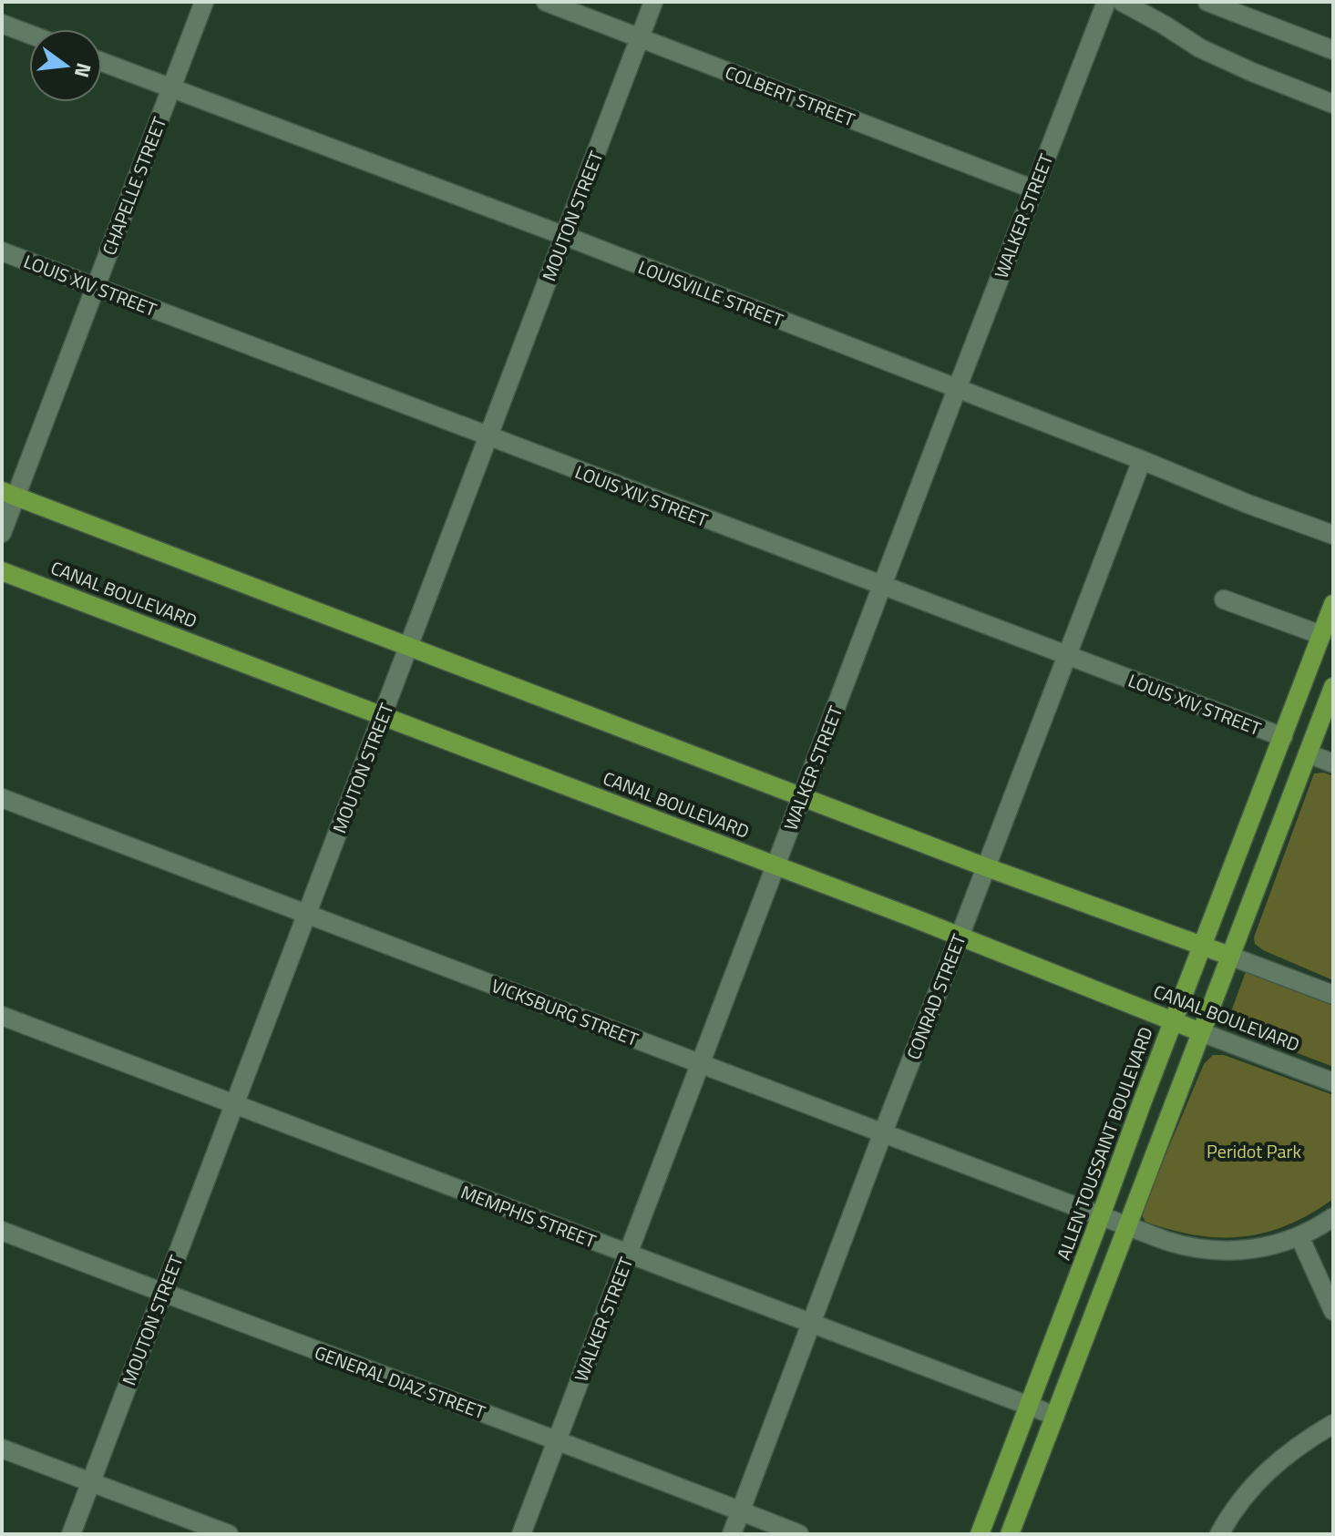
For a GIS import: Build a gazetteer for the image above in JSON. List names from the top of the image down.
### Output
{
  "streets": {
    "main road": ["CANAL BOULEVARD", "ALLEN TOUSSAINT BOULEVARD"],
    "street": [
      "COLBERT STREET",
      "CHAPELLE STREET",
      "MOUTON STREET",
      "WALKER STREET",
      "LOUIS XIV STREET",
      "LOUISVILLE STREET",
      "CONRAD STREET",
      "VICKSBURG STREET",
      "MEMPHIS STREET",
      "GENERAL DIAZ STREET"
    ]
  },
  "crossings": [
    ["COLBERT STREET", "MOUTON STREET"],
    ["COLBERT STREET", "WALKER STREET"],
    ["CHAPELLE STREET", "LOUIS XIV STREET"],
    ["CHAPELLE STREET", "LOUISVILLE STREET"],
    ["MOUTON STREET", "LOUIS XIV STREET"],
    ["MOUTON STREET", "LOUISVILLE STREET"],
    ["MOUTON STREET", "CANAL BOULEVARD"],
    ["MOUTON STREET", "VICKSBURG STREET"],
    ["MOUTON STREET", "MEMPHIS STREET"],
    ["MOUTON STREET", "GENERAL DIAZ STREET"],
    ["WALKER STREET", "LOUIS XIV STREET"],
    ["WALKER STREET", "LOUISVILLE STREET"],
    ["WALKER STREET", "CANAL BOULEVARD"],
    ["WALKER STREET", "VICKSBURG STREET"],
    ["WALKER STREET", "MEMPHIS STREET"],
    ["WALKER STREET", "GENERAL DIAZ STREET"],
    ["LOUIS XIV STREET", "CONRAD STREET"],
    ["LOUIS XIV STREET", "ALLEN TOUSSAINT BOULEVARD"],
    ["LOUISVILLE STREET", "CONRAD STREET"],
    ["CANAL BOULEVARD", "CONRAD STREET"],
    ["CANAL BOULEVARD", "ALLEN TOUSSAINT BOULEVARD"],
    ["CONRAD STREET", "VICKSBURG STREET"],
    ["CONRAD STREET", "MEMPHIS STREET"],
    ["CONRAD STREET", "GENERAL DIAZ STREET"],
    ["VICKSBURG STREET", "ALLEN TOUSSAINT BOULEVARD"],
    ["ALLEN TOUSSAINT BOULEVARD", "MEMPHIS STREET"]
  ],
  "parks": ["Peridot Park"],
  "north": "right"
}
